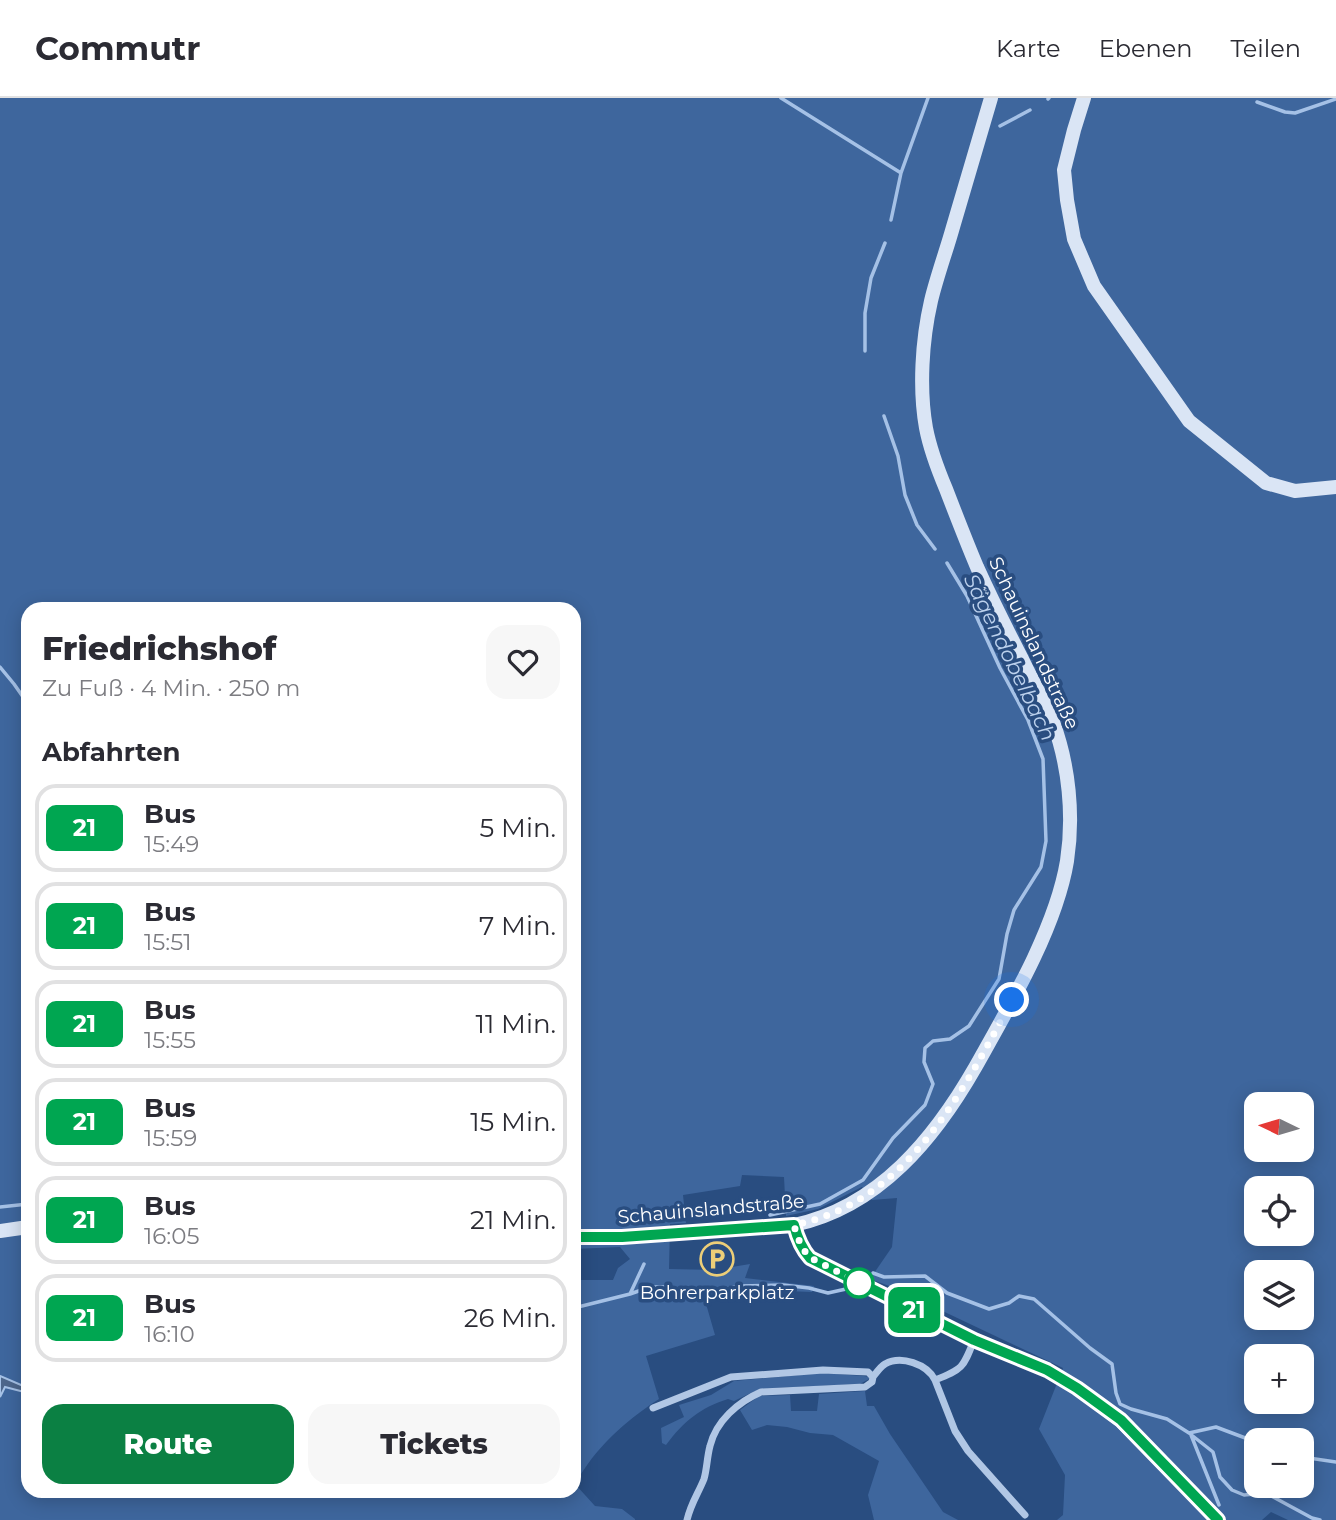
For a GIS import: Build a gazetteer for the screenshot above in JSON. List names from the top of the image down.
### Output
{
  "streets": {
    "main road": ["Schauinslandstraße"]
  },
  "water": ["Sägendobelbach"],
  "places": {
    "parking": ["Bohrerparkplatz"]
  },
  "lines": ["bus line 21"],
  "north": "left",
  "page": {
    "header": "Commutr",
    "nav": ["Karte", "Ebenen", "Teilen"],
    "on_map": "21",
    "heading": [
      ["Friedrichshof", "Zu Fuß · 4 Min. · 250 m"],
      "Abfahrten"
    ],
    "list": [
      {
        "mark": "21",
        "name": "Bus",
        "note": "15:49",
        "value": "5 Min."
      },
      {
        "mark": "21",
        "name": "Bus",
        "note": "15:51",
        "value": "7 Min."
      },
      {
        "mark": "21",
        "name": "Bus",
        "note": "15:55",
        "value": "11 Min."
      },
      {
        "mark": "21",
        "name": "Bus",
        "note": "15:59",
        "value": "15 Min."
      },
      {
        "mark": "21",
        "name": "Bus",
        "note": "16:05",
        "value": "21 Min."
      },
      {
        "mark": "21",
        "name": "Bus",
        "note": "16:10",
        "value": "26 Min."
      }
    ],
    "map_buttons": ["+", "−"],
    "buttons": ["Route", "Tickets"]
  }
}
